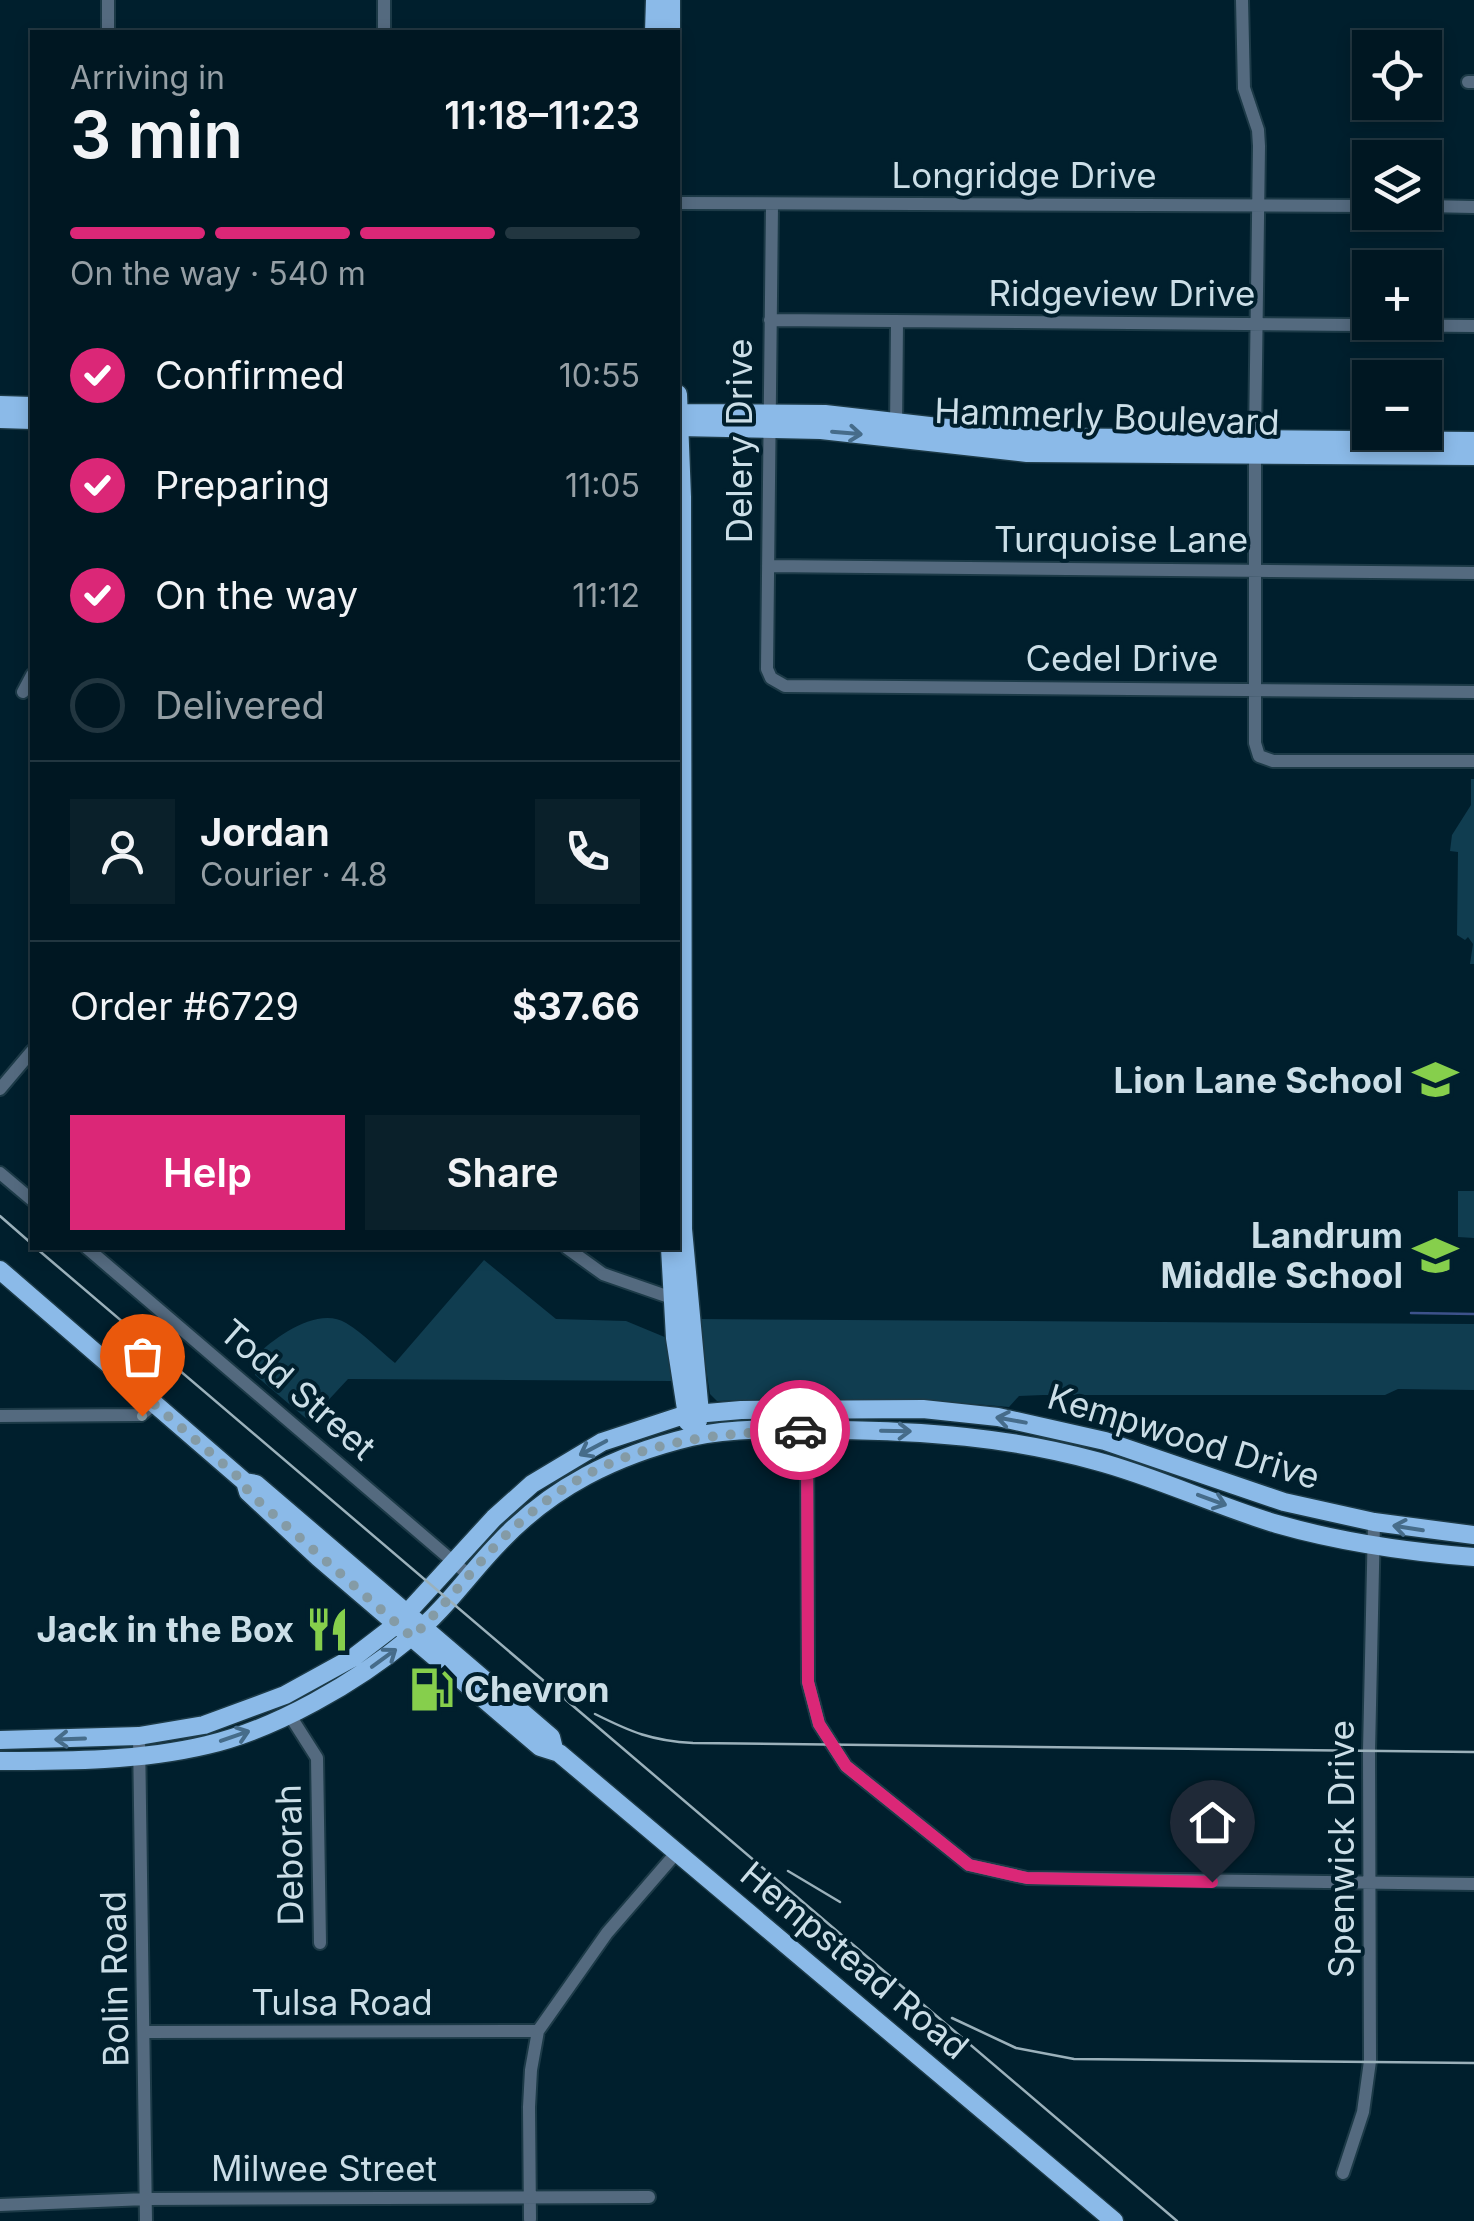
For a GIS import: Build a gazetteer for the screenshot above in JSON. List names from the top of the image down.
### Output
{
  "streets": {
    "main road": ["Hammerly Boulevard", "Kempwood Drive", "Hempstead Road"],
    "street": [
      "Longridge Drive",
      "Ridgeview Drive",
      "Delery Drive",
      "Turquoise Lane",
      "Cedel Drive",
      "Todd Street",
      "Spenwick Drive",
      "Deborah",
      "Bolin Road",
      "Tulsa Road",
      "Milwee Street"
    ]
  },
  "crossings": [
    ["Longridge Drive", "Delery Drive"],
    ["Ridgeview Drive", "Delery Drive"],
    ["Hammerly Boulevard", "Delery Drive"],
    ["Delery Drive", "Turquoise Lane"],
    ["Delery Drive", "Cedel Drive"],
    ["Todd Street", "Kempwood Drive"],
    ["Kempwood Drive", "Spenwick Drive"],
    ["Kempwood Drive", "Deborah"],
    ["Kempwood Drive", "Hempstead Road"],
    ["Kempwood Drive", "Bolin Road"],
    ["Bolin Road", "Tulsa Road"],
    ["Bolin Road", "Milwee Street"]
  ],
  "places": {
    "school or university": ["Lion Lane School", "Landrum Middle School"],
    "restaurant": ["Jack in the Box"],
    "fuel station": ["Chevron"]
  },
  "page": {
    "map_buttons": ["+", "−"],
    "heading": ["3 min", "Arriving in", "11:18–11:23"],
    "panel": [
      "Jordan",
      "Courier · 4.8",
      "Order #6729",
      "$37.66"
    ],
    "bar": "On the way · 540 m",
    "list": [
      ["Confirmed", "10:55"],
      ["Preparing", "11:05"],
      ["On the way", "11:12"],
      "Delivered"
    ],
    "buttons": ["Help", "Share"]
  }
}
